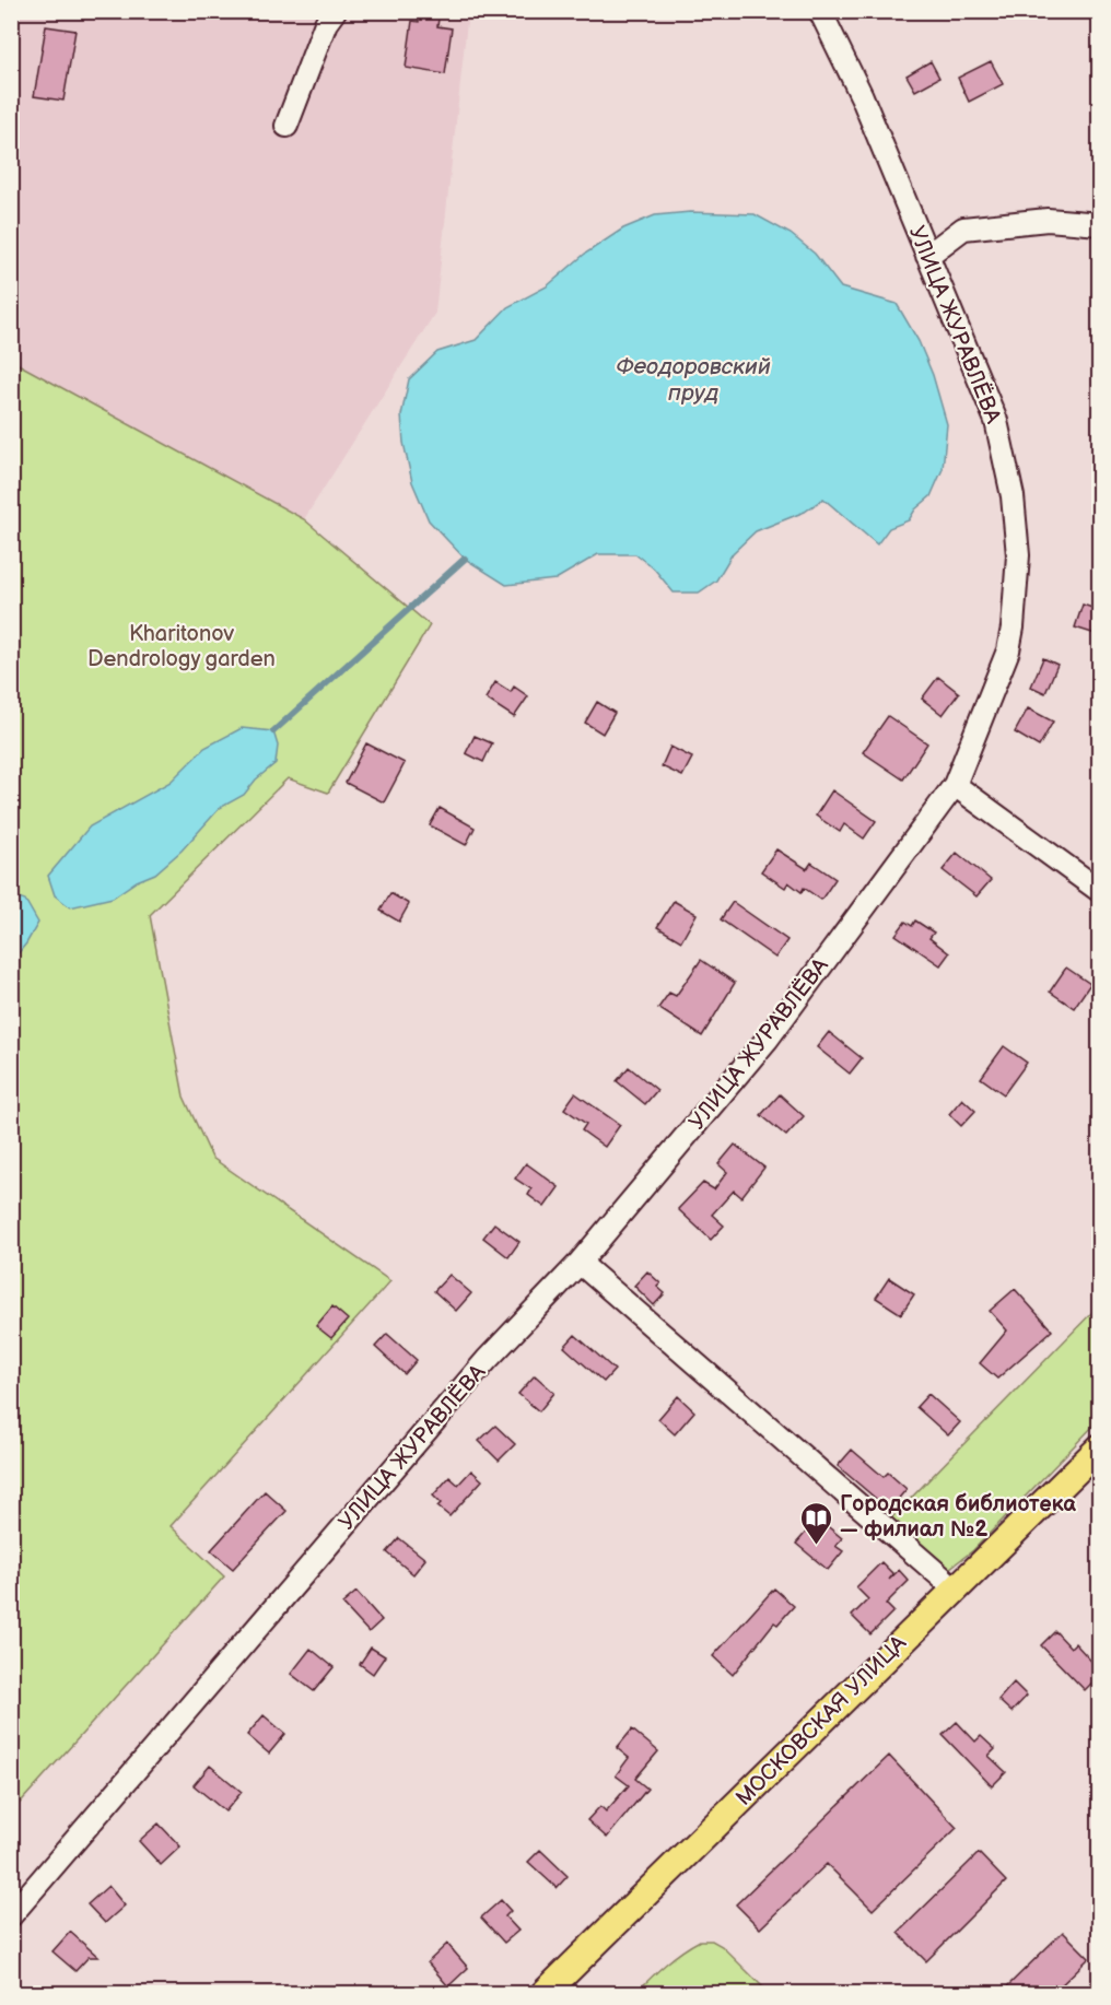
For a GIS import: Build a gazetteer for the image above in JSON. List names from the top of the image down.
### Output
{
  "streets": {
    "main road": ["МОСКОВСКАЯ УЛИЦА"],
    "street": ["УЛИЦА ЖУРАВЛЁВА"]
  },
  "water": ["Феодоровский пруд"],
  "parks": ["Kharitonov Dendrology garden"],
  "places": {
    "library": ["Городская библиотека — филиал №2"]
  }
}
